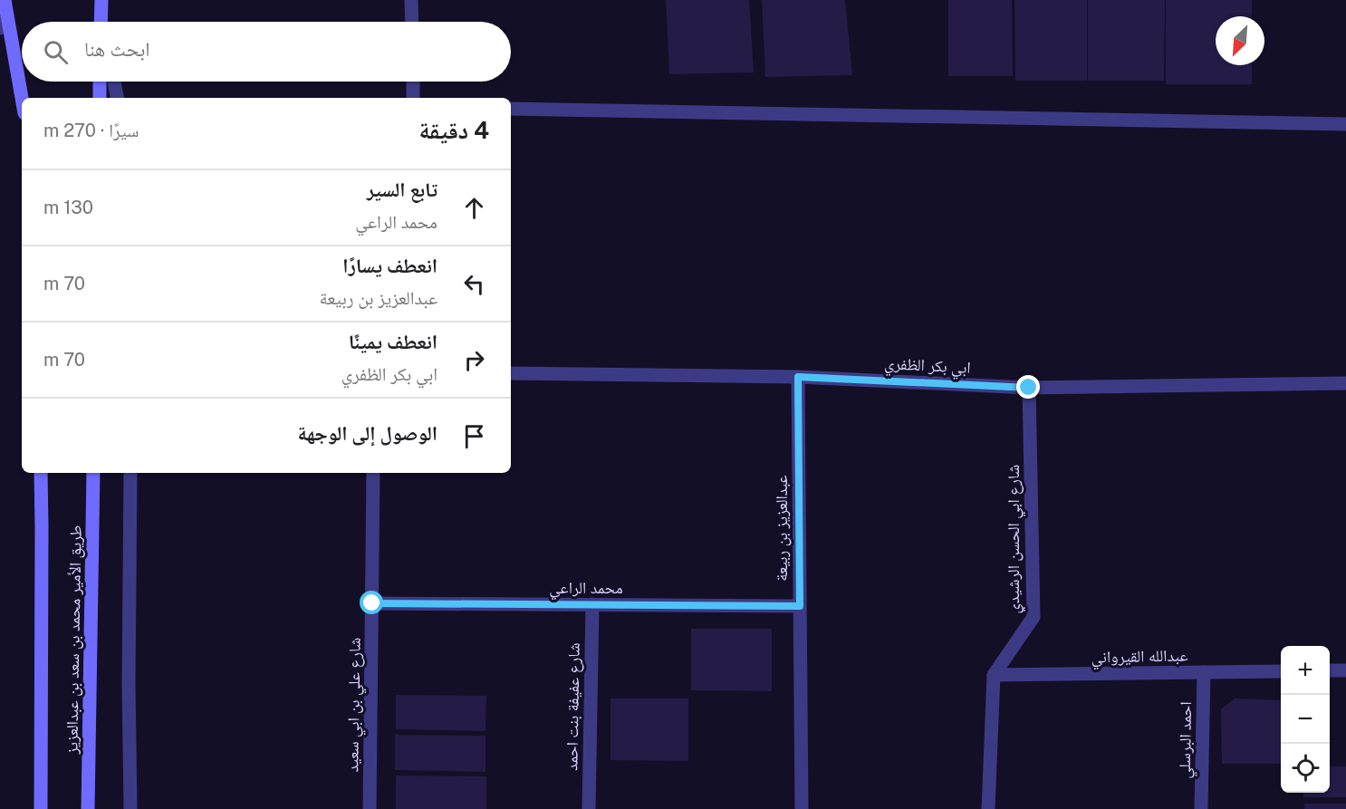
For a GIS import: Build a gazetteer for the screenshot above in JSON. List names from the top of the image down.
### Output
{
  "streets": {
    "main road": ["طريق الأمير محمد بن سعد بن عبدالعزيز"],
    "street": [
      "ابي بكر الظفري",
      "عبدالعزيز بن ربيعة",
      "شارع ابي الحسن الرشيدي",
      "محمد الراعي",
      "عبدالله القيرواني",
      "شارع علي بن ابي سعيد",
      "شارع عفيفة بنت احمد",
      "احمد البرسلي"
    ]
  },
  "crossings": [
    ["ابي بكر الظفري", "عبدالعزيز بن ربيعة"],
    ["ابي بكر الظفري", "شارع ابي الحسن الرشيدي"],
    ["عبدالعزيز بن ربيعة", "محمد الراعي"],
    ["شارع ابي الحسن الرشيدي", "عبدالله القيرواني"],
    ["محمد الراعي", "شارع علي بن ابي سعيد"],
    ["محمد الراعي", "شارع عفيفة بنت احمد"],
    ["عبدالله القيرواني", "احمد البرسلي"]
  ],
  "north": "bottom left",
  "page": {
    "search": "ابحث هنا",
    "heading": ["4 دقيقة", "سيرًا · 270 m"],
    "list": [
      ["تابع السير", "محمد الراعي", "130 m"],
      ["انعطف يسارًا", "عبدالعزيز بن ربيعة", "70 m"],
      ["انعطف يمينًا", "ابي بكر الظفري", "70 m"],
      "الوصول إلى الوجهة"
    ],
    "map_buttons": ["+", "−"]
  }
}
